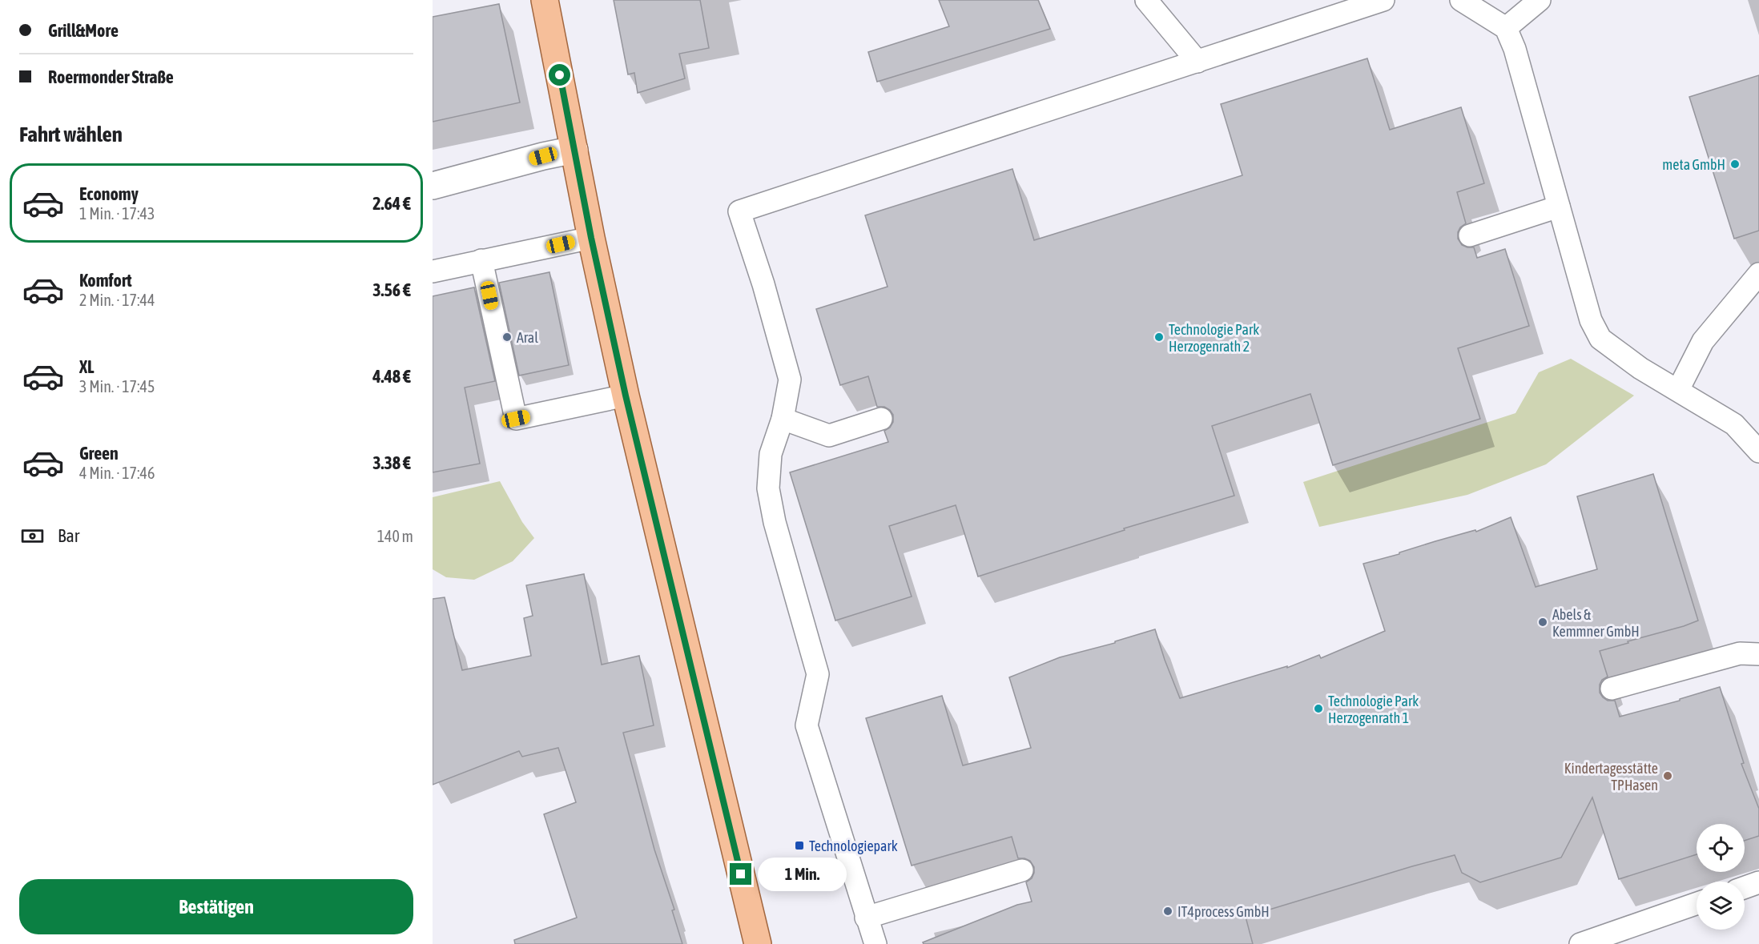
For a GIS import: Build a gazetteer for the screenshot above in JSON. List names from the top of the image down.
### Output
{
  "places": {
    "other": [
      "meta GmbH",
      "Aral",
      "Technologie Park Herzogenrath 2",
      "Abels & Kemmner GmbH",
      "Technologie Park Herzogenrath 1",
      "Kindertagesstätte TPHasen",
      "IT4process GmbH"
    ],
    "transit": ["Technologiepark"]
  },
  "page": {
    "banner": ["Grill&More", "Roermonder Straße"],
    "heading": "Fahrt wählen",
    "list": [
      {
        "name": "Economy",
        "note": "1 Min. · 17:43",
        "value": "2.64 €"
      },
      {
        "name": "Komfort",
        "note": "2 Min. · 17:44",
        "value": "3.56 €"
      },
      {
        "name": "XL",
        "note": "3 Min. · 17:45",
        "value": "4.48 €"
      },
      {
        "name": "Green",
        "note": "4 Min. · 17:46",
        "value": "3.38 €"
      }
    ],
    "pay": ["Bar", "140 m"],
    "bubble": "1 Min.",
    "buttons": "Bestätigen"
  }
}
